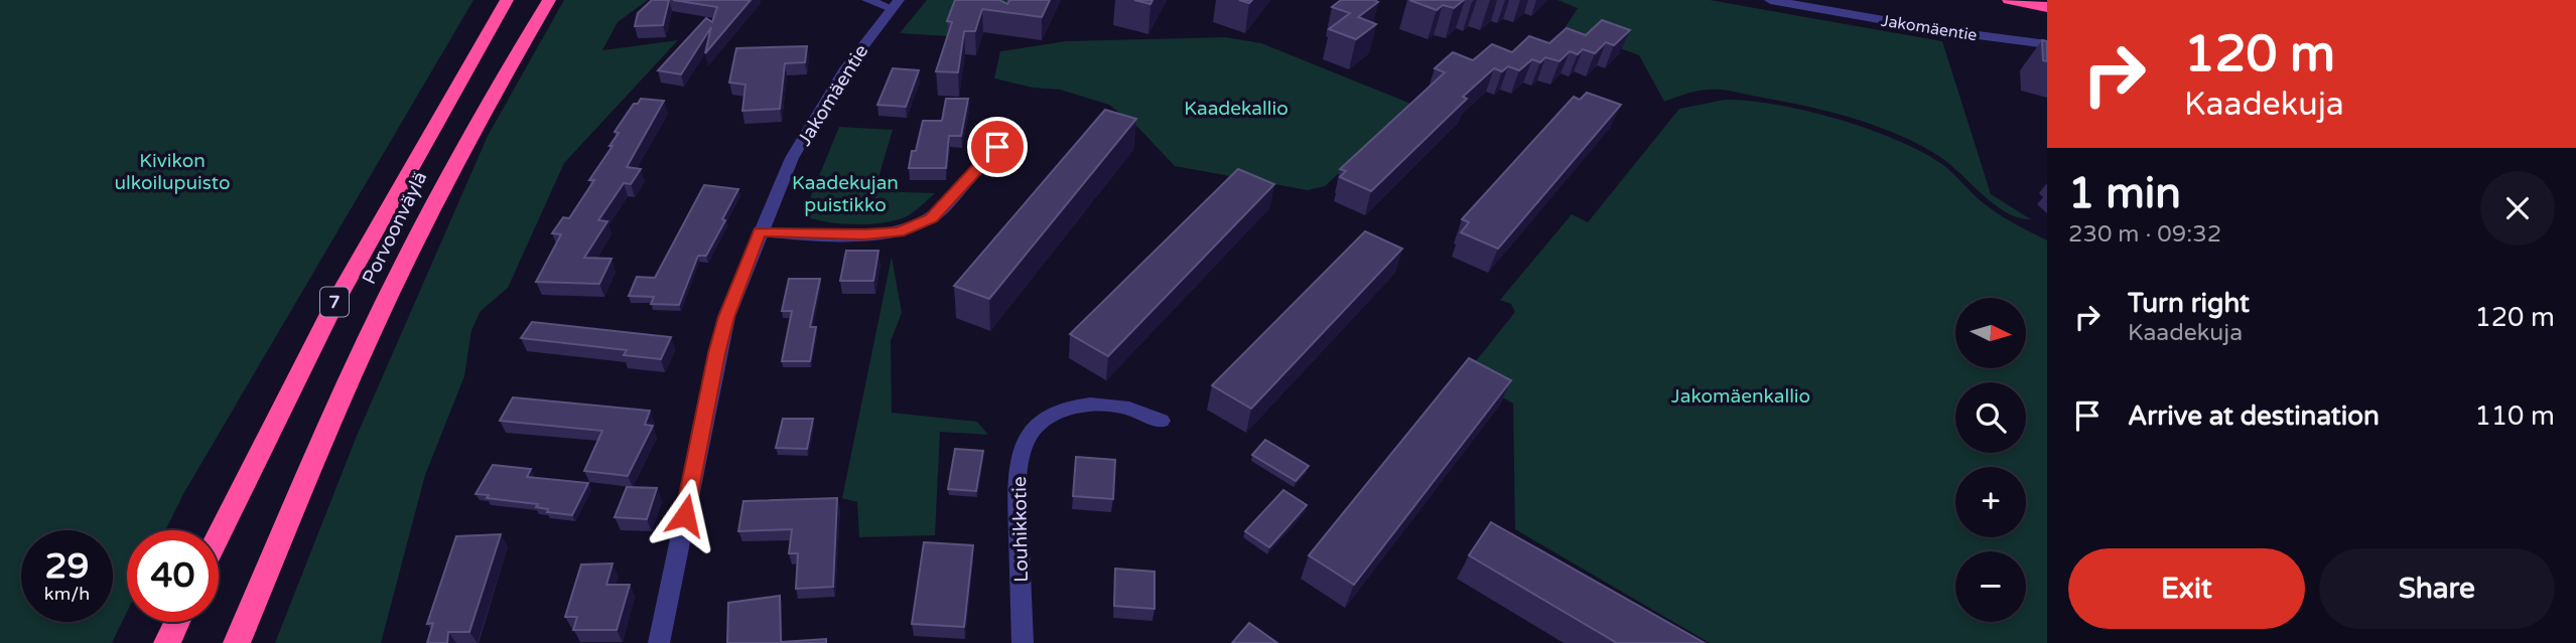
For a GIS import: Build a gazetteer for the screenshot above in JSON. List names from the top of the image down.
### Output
{
  "streets": {
    "highway": ["Porvoonväylä", "7"],
    "street": ["Jakomäentie", "Louhikkotie"]
  },
  "parks": [
    "Kaadekallio",
    "Kivikon ulkoilupuisto",
    "Kaadekujan puistikko",
    "Jakomäenkallio"
  ],
  "north": "right",
  "page": {
    "turn": ["120 m", "Kaadekuja"],
    "heading": ["1 min", "230 m · 09:32"],
    "list": [
      {
        "name": "Turn right",
        "note": "Kaadekuja",
        "value": "120 m"
      },
      {
        "name": "Arrive at destination",
        "value": "110 m"
      }
    ],
    "map_buttons": ["+", "−"],
    "speed": "29 km/h",
    "limit": "40",
    "buttons": ["Exit", "Share"]
  }
}
